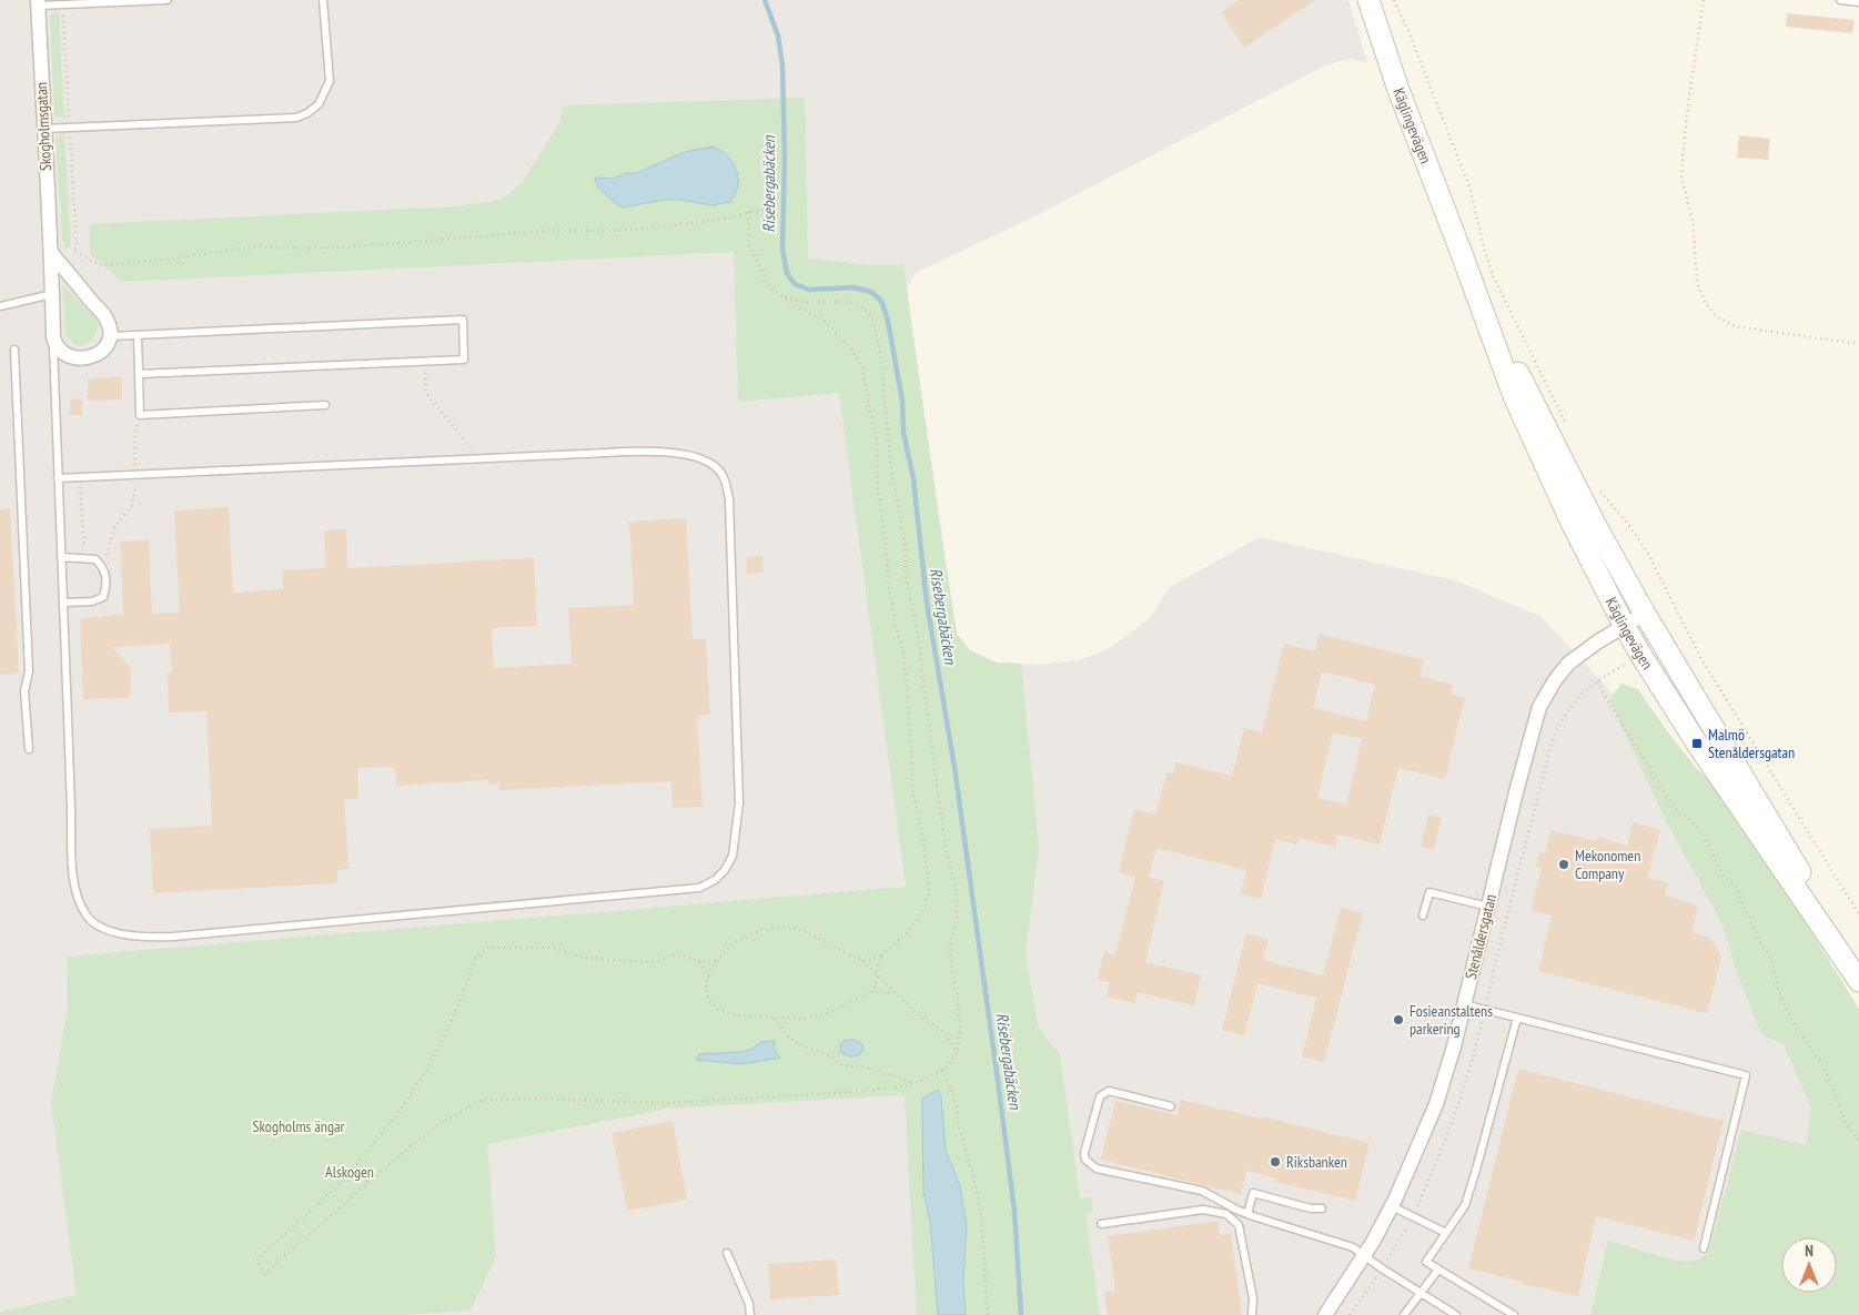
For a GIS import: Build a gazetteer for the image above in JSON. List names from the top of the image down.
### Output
{
  "streets": {
    "main road": ["Käglingevägen"],
    "street": ["Skogholmsgatan", "Stenåldersgatan"]
  },
  "crossings": [
    ["Käglingevägen", "Stenåldersgatan"]
  ],
  "water": ["Risebergabäcken"],
  "parks": ["Skogholms ängar", "Alskogen"],
  "places": {
    "transit": ["Malmö Stenåldersgatan"],
    "other": ["Mekonomen Company", "Fosieanstaltens parkering", "Riksbanken"]
  },
  "north": "top"
}
